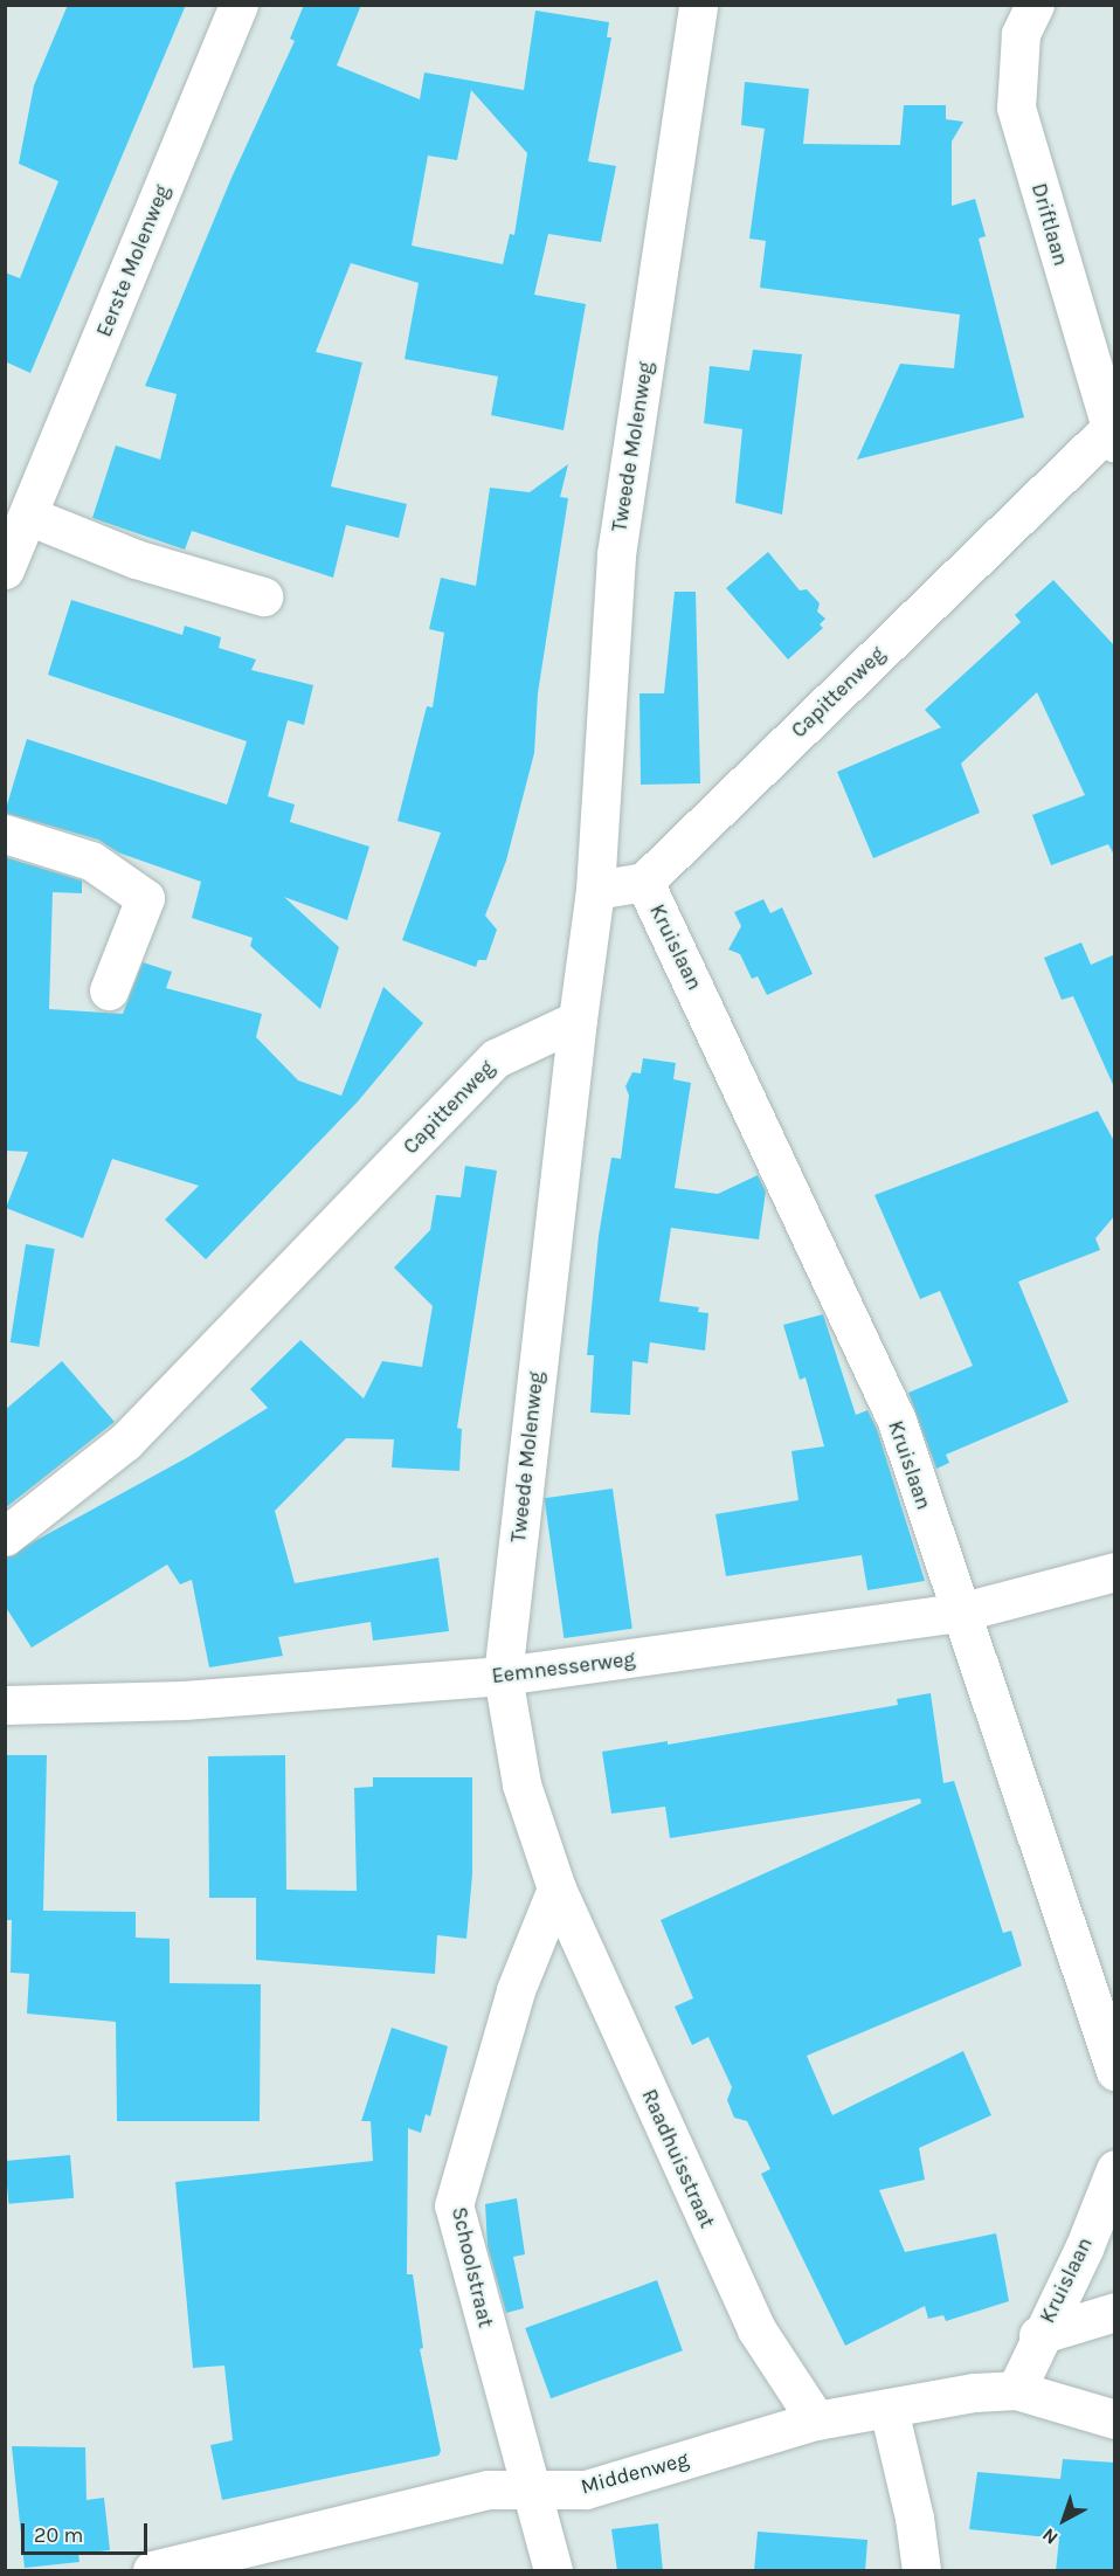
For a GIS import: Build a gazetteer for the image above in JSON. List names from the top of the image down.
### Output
{
  "streets": {
    "street": [
      "Driftlaan",
      "Eerste Molenweg",
      "Tweede Molenweg",
      "Capittenweg",
      "Kruislaan",
      "Eemnesserweg",
      "Raadhuisstraat",
      "Schoolstraat",
      "Middenweg"
    ]
  },
  "crossings": [
    ["Driftlaan", "Capittenweg"],
    ["Tweede Molenweg", "Capittenweg"],
    ["Tweede Molenweg", "Eemnesserweg"],
    ["Tweede Molenweg", "Raadhuisstraat"],
    ["Tweede Molenweg", "Schoolstraat"],
    ["Capittenweg", "Kruislaan"],
    ["Kruislaan", "Eemnesserweg"],
    ["Kruislaan", "Middenweg"],
    ["Raadhuisstraat", "Schoolstraat"],
    ["Raadhuisstraat", "Middenweg"],
    ["Schoolstraat", "Middenweg"]
  ],
  "scale_bar": "20 m",
  "north": "bottom left"
}
